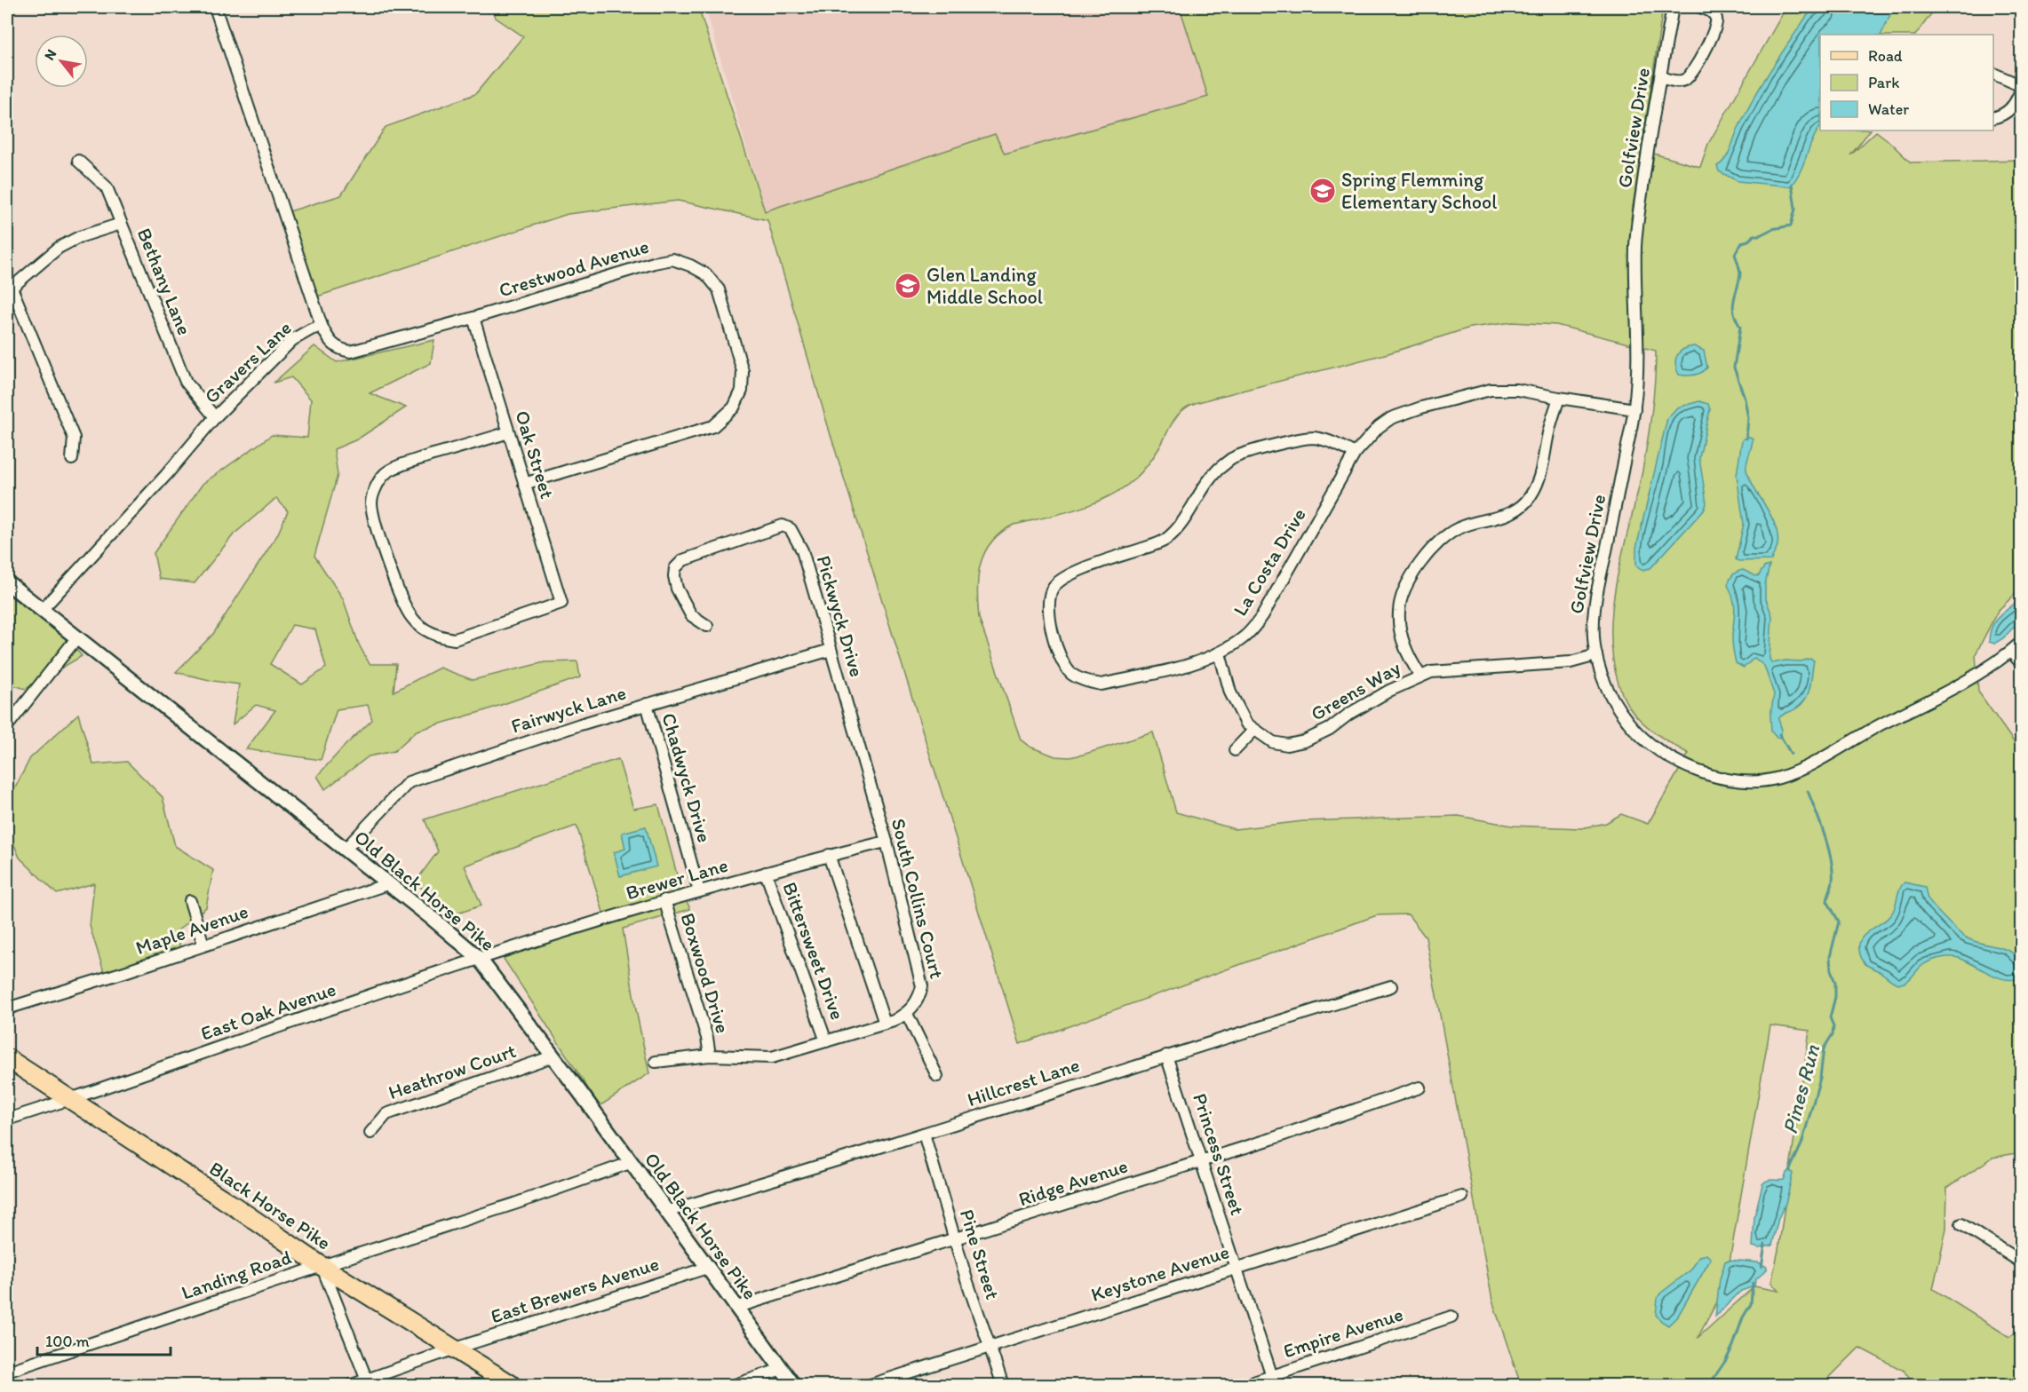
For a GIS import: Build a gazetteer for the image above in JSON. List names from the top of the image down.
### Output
{
  "streets": {
    "main road": ["Black Horse Pike"],
    "street": [
      "Golfview Drive",
      "Crestwood Avenue",
      "Bethany Lane",
      "Gravers Lane",
      "Oak Street",
      "La Costa Drive",
      "Pickwyck Drive",
      "Greens Way",
      "Fairwyck Lane",
      "Chadwyck Drive",
      "Brewer Lane",
      "Old Black Horse Pike",
      "South Collins Court",
      "Maple Avenue",
      "Bittersweet Drive",
      "Boxwood Drive",
      "East Oak Avenue",
      "Heathrow Court",
      "Hillcrest Lane",
      "Princess Street",
      "Ridge Avenue",
      "Pine Street",
      "Keystone Avenue",
      "Landing Road",
      "East Brewers Avenue",
      "Empire Avenue"
    ]
  },
  "crossings": [
    ["Golfview Drive", "La Costa Drive"],
    ["Golfview Drive", "Greens Way"],
    ["Crestwood Avenue", "Gravers Lane"],
    ["Crestwood Avenue", "Oak Street"],
    ["Bethany Lane", "Gravers Lane"],
    ["Gravers Lane", "Old Black Horse Pike"],
    ["La Costa Drive", "Greens Way"],
    ["Pickwyck Drive", "Fairwyck Lane"],
    ["Pickwyck Drive", "South Collins Court"],
    ["Fairwyck Lane", "Chadwyck Drive"],
    ["Fairwyck Lane", "Old Black Horse Pike"],
    ["Chadwyck Drive", "Brewer Lane"],
    ["Brewer Lane", "Old Black Horse Pike"],
    ["Brewer Lane", "South Collins Court"],
    ["Brewer Lane", "Bittersweet Drive"],
    ["Brewer Lane", "Boxwood Drive"],
    ["Brewer Lane", "East Oak Avenue"],
    ["Old Black Horse Pike", "Maple Avenue"],
    ["Old Black Horse Pike", "East Oak Avenue"],
    ["Old Black Horse Pike", "Heathrow Court"],
    ["Old Black Horse Pike", "Hillcrest Lane"],
    ["Old Black Horse Pike", "Ridge Avenue"],
    ["Old Black Horse Pike", "Landing Road"],
    ["Old Black Horse Pike", "East Brewers Avenue"],
    ["East Oak Avenue", "Black Horse Pike"],
    ["Hillcrest Lane", "Princess Street"],
    ["Hillcrest Lane", "Pine Street"],
    ["Princess Street", "Ridge Avenue"],
    ["Princess Street", "Keystone Avenue"],
    ["Princess Street", "Empire Avenue"],
    ["Ridge Avenue", "Pine Street"],
    ["Black Horse Pike", "Landing Road"],
    ["Black Horse Pike", "East Brewers Avenue"],
    ["Pine Street", "Keystone Avenue"]
  ],
  "water": ["Pines Run"],
  "places": {
    "school or university": ["Spring Flemming Elementary School", "Glen Landing Middle School"]
  },
  "legend": ["Road", "Park", "Water"],
  "scale_bar": "100 m",
  "north": "top left"
}
